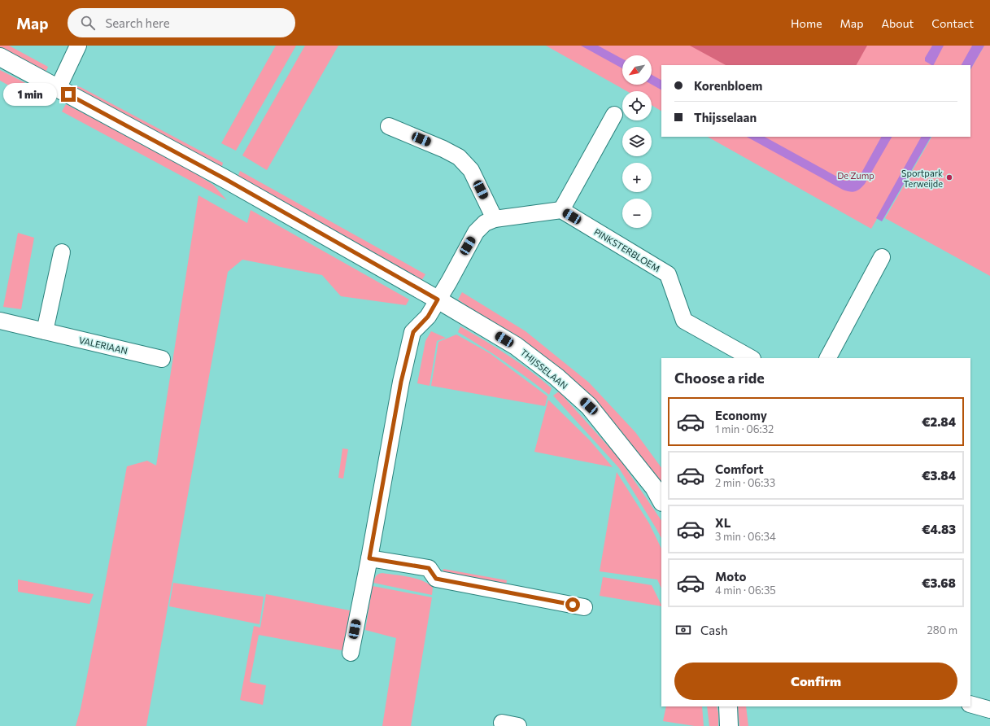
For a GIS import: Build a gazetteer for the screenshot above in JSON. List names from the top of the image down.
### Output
{
  "streets": {
    "street": ["PINKSTERBLOEM", "VALERIAAN", "THIJSSELAAN"]
  },
  "parks": ["De Zump"],
  "places": ["Sportpark Terweijde"],
  "north": "bottom left",
  "page": {
    "header": "Map",
    "search": "Search here",
    "nav": [
      "Home",
      "Map",
      "About",
      "Contact"
    ],
    "map_buttons": ["+", "−"],
    "banner": ["Korenbloem", "Thijsselaan"],
    "bubble": "1 min",
    "heading": "Choose a ride",
    "list": [
      {
        "name": "Economy",
        "note": "1 min · 06:32",
        "value": "€2.84"
      },
      {
        "name": "Comfort",
        "note": "2 min · 06:33",
        "value": "€3.84"
      },
      {
        "name": "XL",
        "note": "3 min · 06:34",
        "value": "€4.83"
      },
      {
        "name": "Moto",
        "note": "4 min · 06:35",
        "value": "€3.68"
      }
    ],
    "pay": ["Cash", "280 m"],
    "buttons": "Confirm"
  }
}
